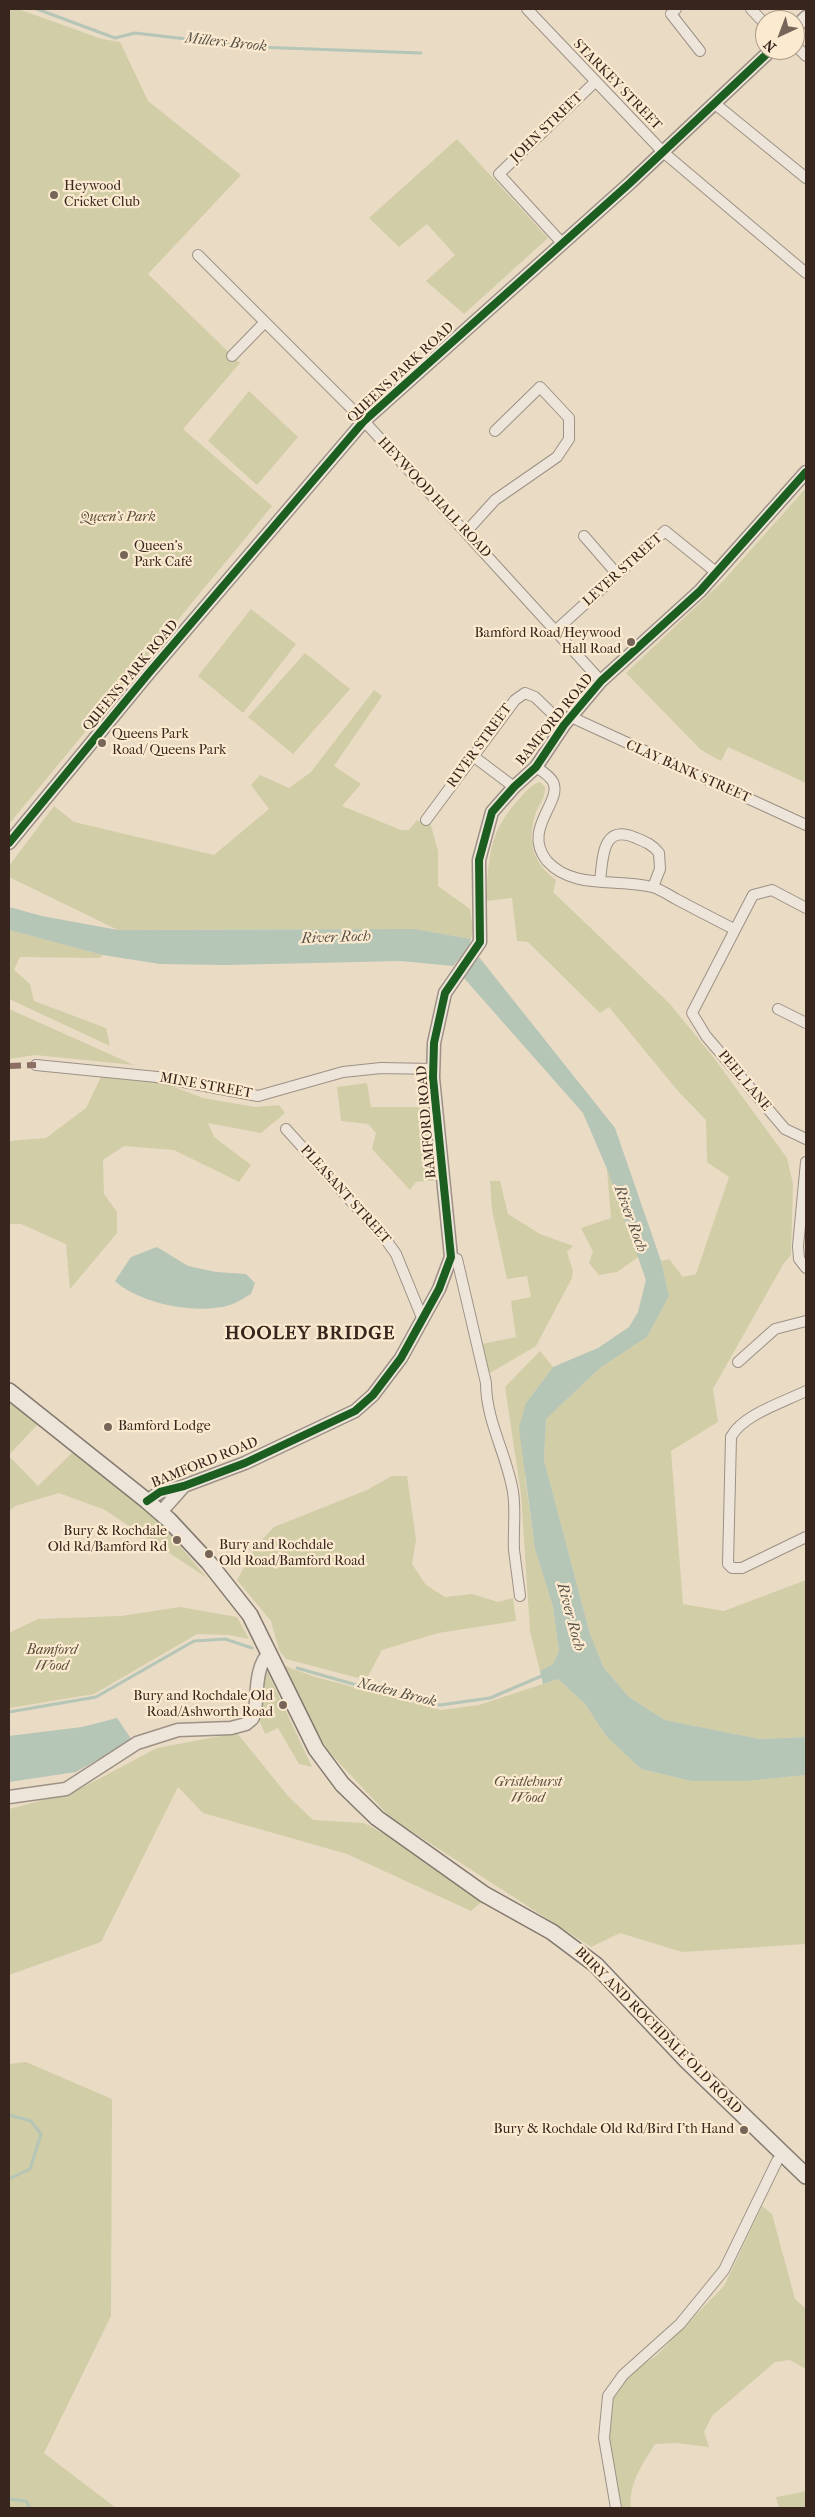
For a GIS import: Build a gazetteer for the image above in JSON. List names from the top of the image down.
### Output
{
  "streets": {
    "main road": ["BURY AND ROCHDALE OLD ROAD"],
    "street": [
      "STARKEY STREET",
      "JOHN STREET",
      "QUEENS PARK ROAD",
      "HEYWOOD HALL ROAD",
      "LEVER STREET",
      "BAMFORD ROAD",
      "RIVER STREET",
      "CLAY BANK STREET",
      "PEEL LANE",
      "MINE STREET",
      "PLEASANT STREET"
    ]
  },
  "crossings": [
    ["STARKEY STREET", "JOHN STREET"],
    ["STARKEY STREET", "QUEENS PARK ROAD"],
    ["JOHN STREET", "QUEENS PARK ROAD"],
    ["QUEENS PARK ROAD", "HEYWOOD HALL ROAD"],
    ["HEYWOOD HALL ROAD", "LEVER STREET"],
    ["HEYWOOD HALL ROAD", "BAMFORD ROAD"],
    ["LEVER STREET", "BAMFORD ROAD"],
    ["BAMFORD ROAD", "RIVER STREET"],
    ["BAMFORD ROAD", "CLAY BANK STREET"],
    ["BAMFORD ROAD", "MINE STREET"],
    ["BAMFORD ROAD", "PLEASANT STREET"],
    ["BAMFORD ROAD", "BURY AND ROCHDALE OLD ROAD"],
    ["RIVER STREET", "CLAY BANK STREET"]
  ],
  "districts": ["HOOLEY BRIDGE"],
  "water": ["Millers Brook", "River Roch", "Naden Brook"],
  "parks": ["Queen's Park", "Bamford Wood", "Gristlehurst Wood"],
  "places": [
    "Heywood Cricket Club",
    "Queen's Park Café",
    "Bamford Road/Heywood Hall Road",
    "Queens Park Road/ Queens Park",
    "Bamford Lodge",
    "Bury & Rochdale Old Rd/Bamford Rd",
    "Bury and Rochdale Old Road/Bamford Road",
    "Bury and Rochdale Old Road/Ashworth Road",
    "Bury & Rochdale Old Rd/Bird I'th Hand"
  ],
  "north": "bottom left"
}
